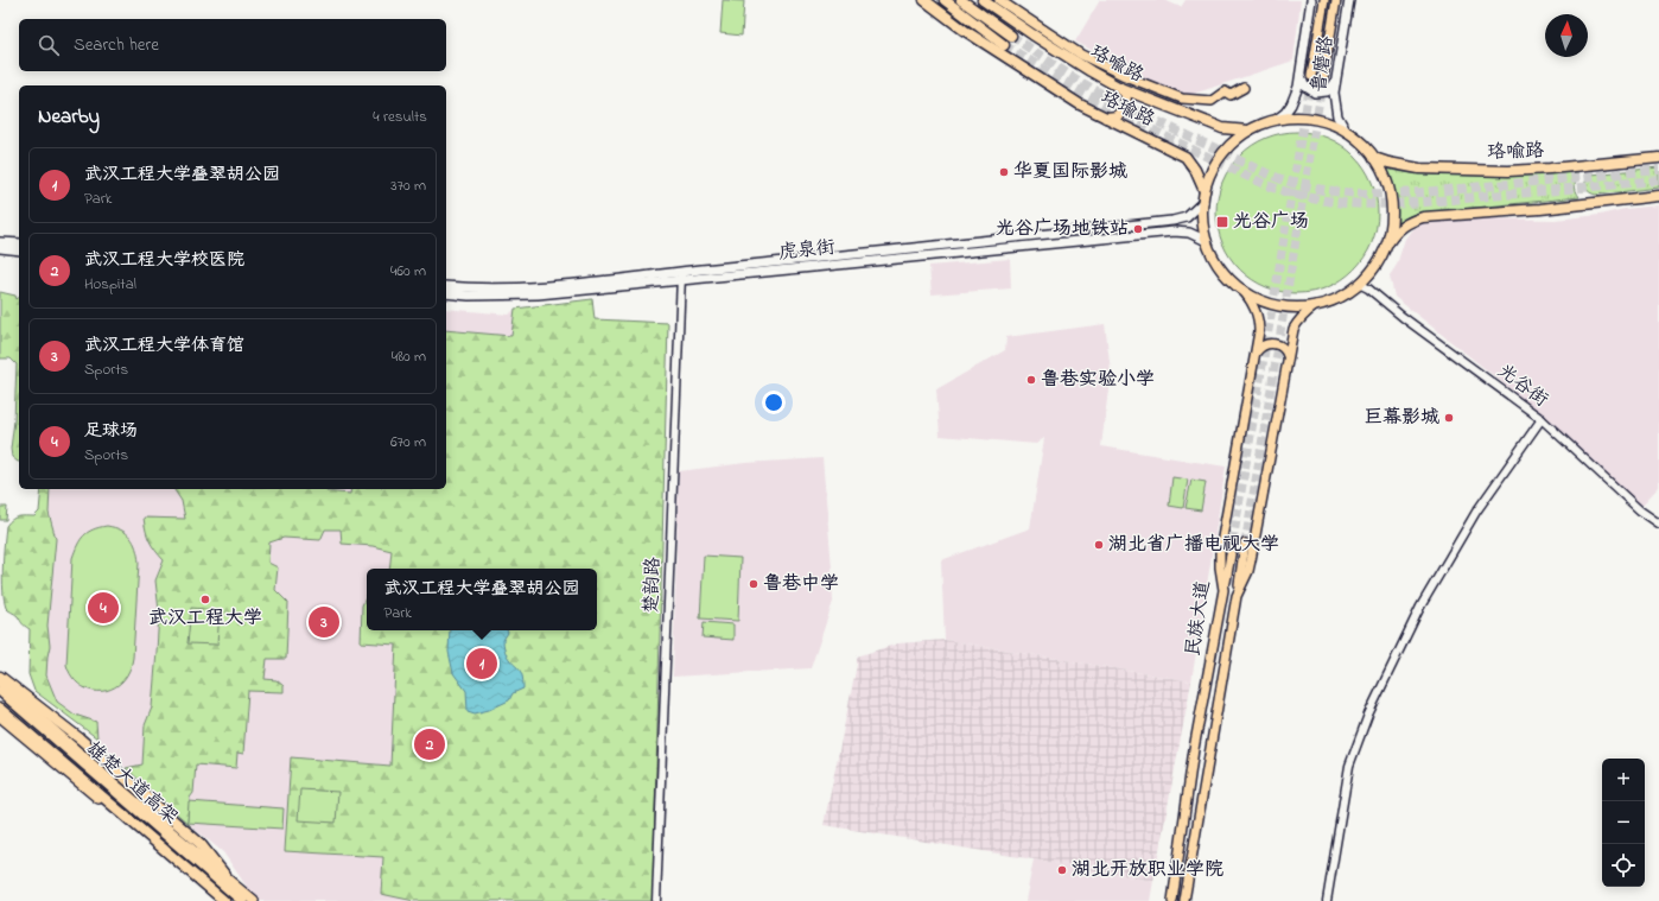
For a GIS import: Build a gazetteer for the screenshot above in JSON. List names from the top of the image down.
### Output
{
  "streets": {
    "highway": ["珞喻路", "珞瑜路", "雄楚大道高架"],
    "main road": ["鲁磨路", "虎泉街", "民族大道"],
    "street": ["光谷街", "楚韵路"]
  },
  "crossings": [
    ["珞瑜路", "虎泉街"],
    ["虎泉街", "楚韵路"]
  ],
  "places": {
    "other": [
      "华夏国际影城",
      "光谷广场地铁站",
      "鲁巷实验小学",
      "巨幕影城",
      "湖北省广播电视大学",
      "鲁巷中学",
      "武汉工程大学",
      "湖北开放职业学院"
    ],
    "transit": ["光谷广场"]
  },
  "north": "top",
  "page": {
    "search": "Search here",
    "heading": ["Nearby", "4 results"],
    "list": [
      {
        "mark": "1",
        "name": "武汉工程大学叠翠胡公园",
        "note": "Park",
        "value": "370 m"
      },
      {
        "mark": "2",
        "name": "武汉工程大学校医院",
        "note": "Hospital",
        "value": "460 m"
      },
      {
        "mark": "3",
        "name": "武汉工程大学体育馆",
        "note": "Sports",
        "value": "480 m"
      },
      {
        "mark": "4",
        "name": "足球场",
        "note": "Sports",
        "value": "670 m"
      }
    ],
    "popup": ["武汉工程大学叠翠胡公园", "Park"],
    "pins": [
      "4",
      "3",
      "1",
      "2"
    ],
    "map_buttons": ["+", "−"]
  }
}
